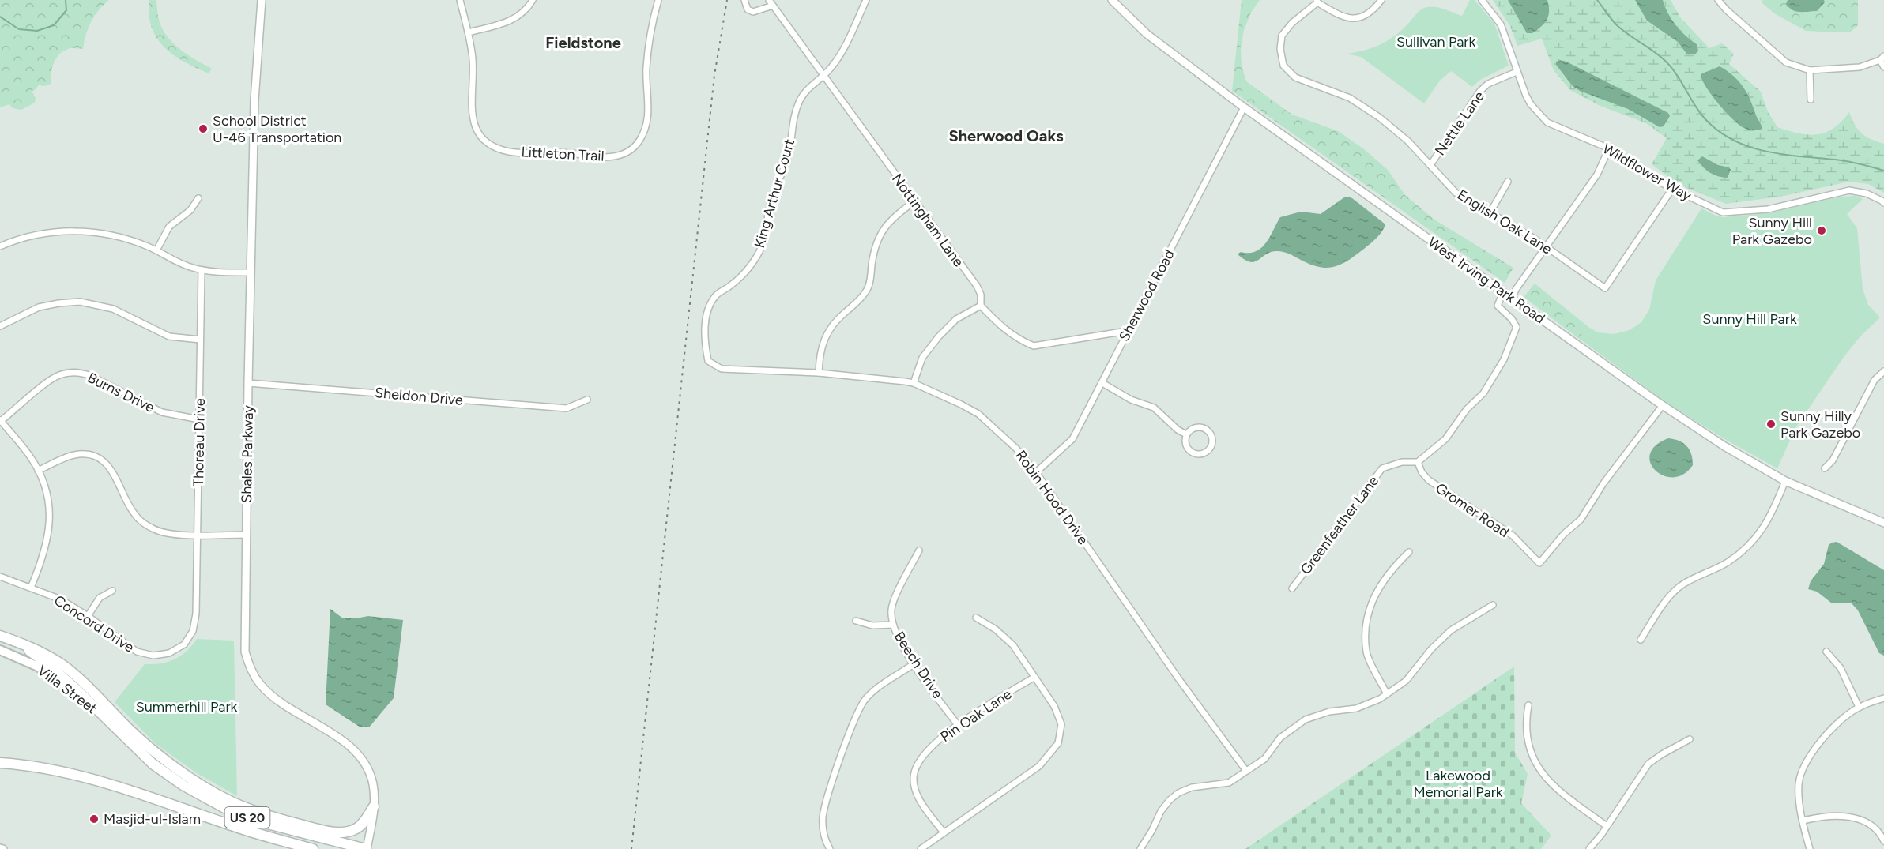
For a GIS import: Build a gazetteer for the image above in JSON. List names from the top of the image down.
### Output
{
  "streets": {
    "highway": ["US 20"],
    "main road": ["West Irving Park Road", "Shales Parkway", "Villa Street"],
    "street": [
      "Nettle Lane",
      "Littleton Trail",
      "Wildflower Way",
      "King Arthur Court",
      "Nottingham Lane",
      "English Oak Lane",
      "Sherwood Road",
      "Burns Drive",
      "Sheldon Drive",
      "Thoreau Drive",
      "Robin Hood Drive",
      "Gromer Road",
      "Greenfeather Lane",
      "Concord Drive",
      "Beech Drive",
      "Pin Oak Lane"
    ]
  },
  "crossings": [
    ["Nettle Lane", "Wildflower Way"],
    ["Nettle Lane", "English Oak Lane"],
    ["Wildflower Way", "English Oak Lane"],
    ["King Arthur Court", "Nottingham Lane"],
    ["King Arthur Court", "Robin Hood Drive"],
    ["West Irving Park Road", "Sherwood Road"],
    ["West Irving Park Road", "Gromer Road"],
    ["Sherwood Road", "Robin Hood Drive"],
    ["Burns Drive", "Thoreau Drive"],
    ["Sheldon Drive", "Shales Parkway"],
    ["Thoreau Drive", "Concord Drive"],
    ["Shales Parkway", "US 20"],
    ["Gromer Road", "Greenfeather Lane"],
    ["Beech Drive", "Pin Oak Lane"],
    ["Villa Street", "US 20"]
  ],
  "districts": ["Fieldstone", "Sherwood Oaks"],
  "parks": [
    "Sullivan Park",
    "Sunny Hill Park",
    "Summerhill Park",
    "Lakewood Memorial Park"
  ],
  "places": [
    "School District U-46 Transportation",
    "Sunny Hill Park Gazebo",
    "Sunny Hilly Park Gazebo",
    "Masjid-ul-Islam"
  ]
}
